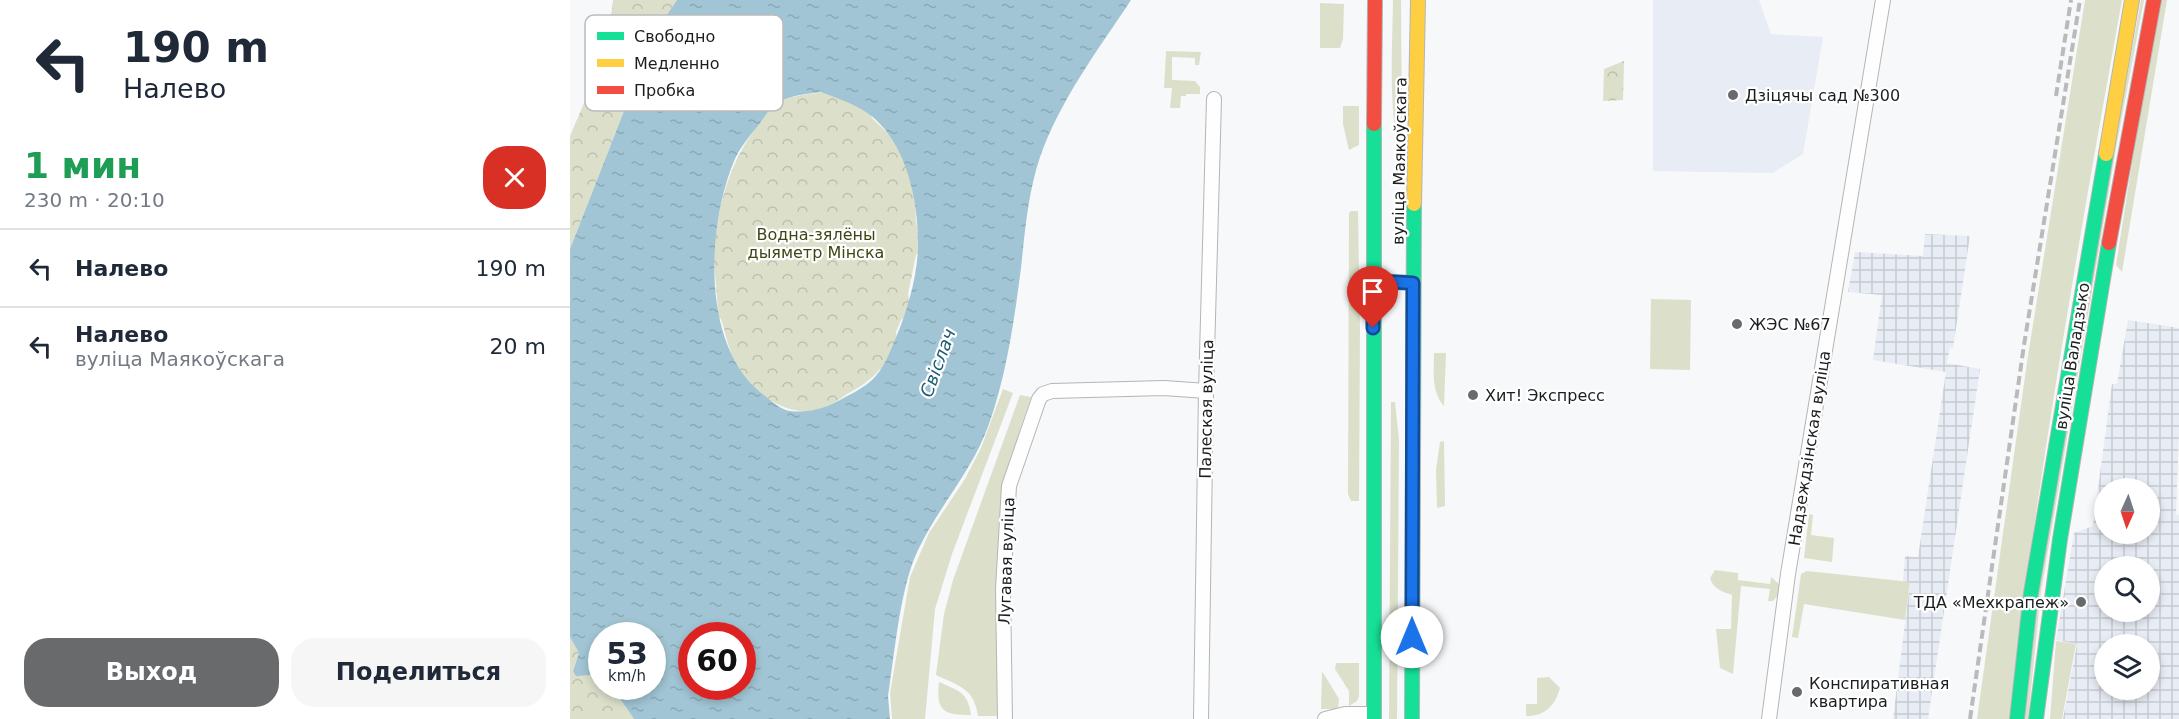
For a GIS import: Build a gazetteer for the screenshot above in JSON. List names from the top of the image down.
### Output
{
  "streets": {
    "main road": ["вуліца Маякоўскага", "вуліца Валадзько"],
    "street": ["Палеская вуліца", "Надзеждзінская вуліца", "Лугавая вуліца"]
  },
  "crossings": [
    ["Палеская вуліца", "Лугавая вуліца"]
  ],
  "water": ["Свіслач"],
  "parks": ["Водна-зялёны дыяметр Мінска"],
  "places": [
    "Дзіцячы сад №300",
    "ЖЭС №67",
    "Хит! Экспресс",
    "ТДА «Мехкрапеж»",
    "Конспиративная квартира"
  ],
  "legend": ["Свободно", "Медленно", "Пробка"],
  "north": "bottom",
  "page": {
    "turn": ["190 m", "Налево"],
    "heading": ["1 мин", "230 m · 20:10"],
    "list": [
      {
        "name": "Налево",
        "value": "190 m"
      },
      {
        "name": "Налево",
        "note": "вуліца Маякоўскага",
        "value": "20 m"
      }
    ],
    "speed": "53 km/h",
    "limit": "60",
    "buttons": ["Выход", "Поделиться"]
  }
}
